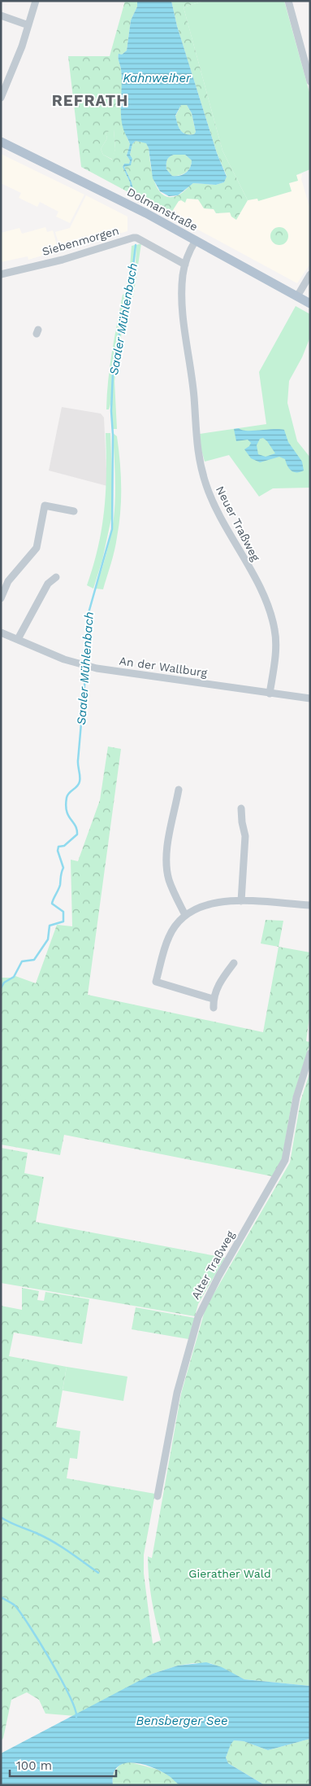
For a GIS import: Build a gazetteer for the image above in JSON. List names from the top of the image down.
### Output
{
  "streets": {
    "main road": ["Dolmanstraße"],
    "street": [
      "Siebenmorgen",
      "Neuer Traßweg",
      "An der Wallburg",
      "Alter Traßweg"
    ]
  },
  "crossings": [
    ["Dolmanstraße", "Neuer Traßweg"],
    ["Siebenmorgen", "Neuer Traßweg"],
    ["Neuer Traßweg", "An der Wallburg"]
  ],
  "districts": ["REFRATH"],
  "water": ["Kahnweiher", "Saaler Mühlenbach", "Bensberger See"],
  "parks": ["Gierather Wald"],
  "scale_bar": "100 m"
}
